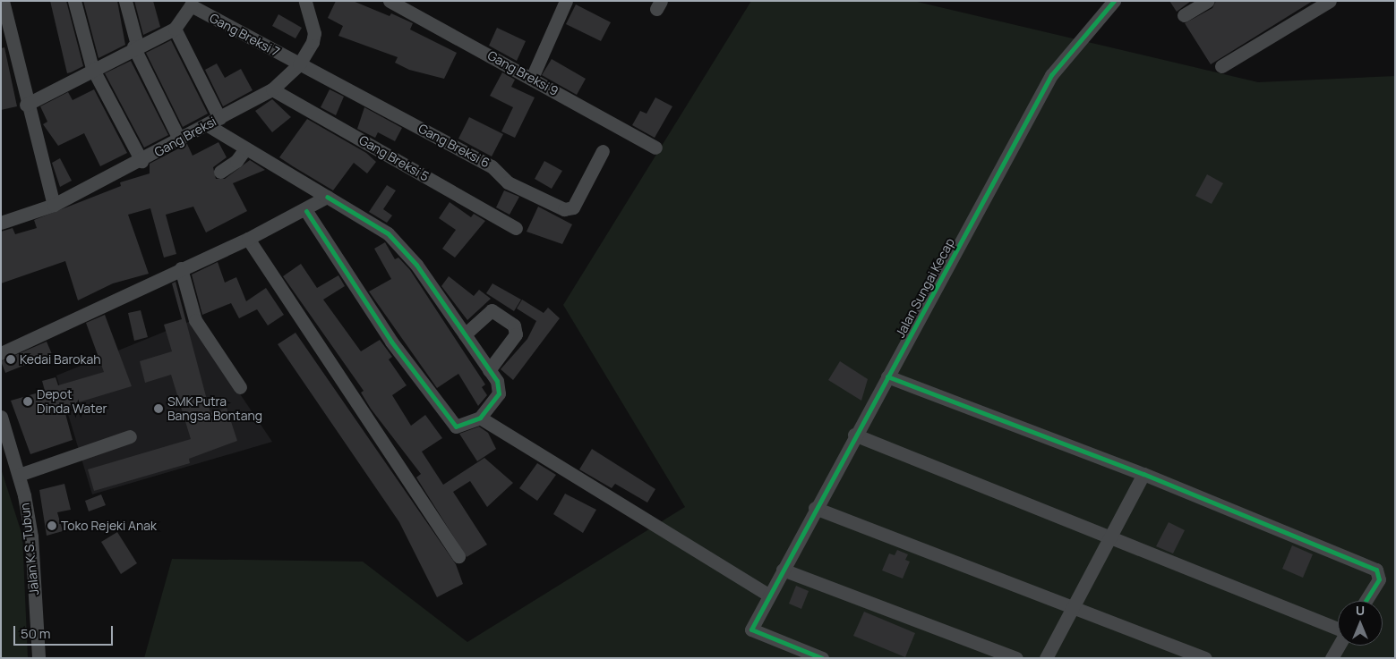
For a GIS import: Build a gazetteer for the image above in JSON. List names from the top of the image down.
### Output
{
  "streets": {
    "street": [
      "Gang Breksi 7",
      "Gang Breksi 9",
      "Gang Breksi",
      "Gang Breksi 6",
      "Gang Breksi 5",
      "Jalan Sungai Kecap",
      "Jalan K.S. Tubun"
    ]
  },
  "crossings": [
    ["Gang Breksi 7", "Gang Breksi"],
    ["Gang Breksi 7", "Gang Breksi 6"],
    ["Gang Breksi", "Gang Breksi 6"],
    ["Gang Breksi", "Gang Breksi 5"]
  ],
  "places": [
    "Kedai Barokah",
    "Depot Dinda Water",
    "SMK Putra Bangsa Bontang",
    "Toko Rejeki Anak"
  ],
  "scale_bar": "50 m",
  "north": "top"
}
